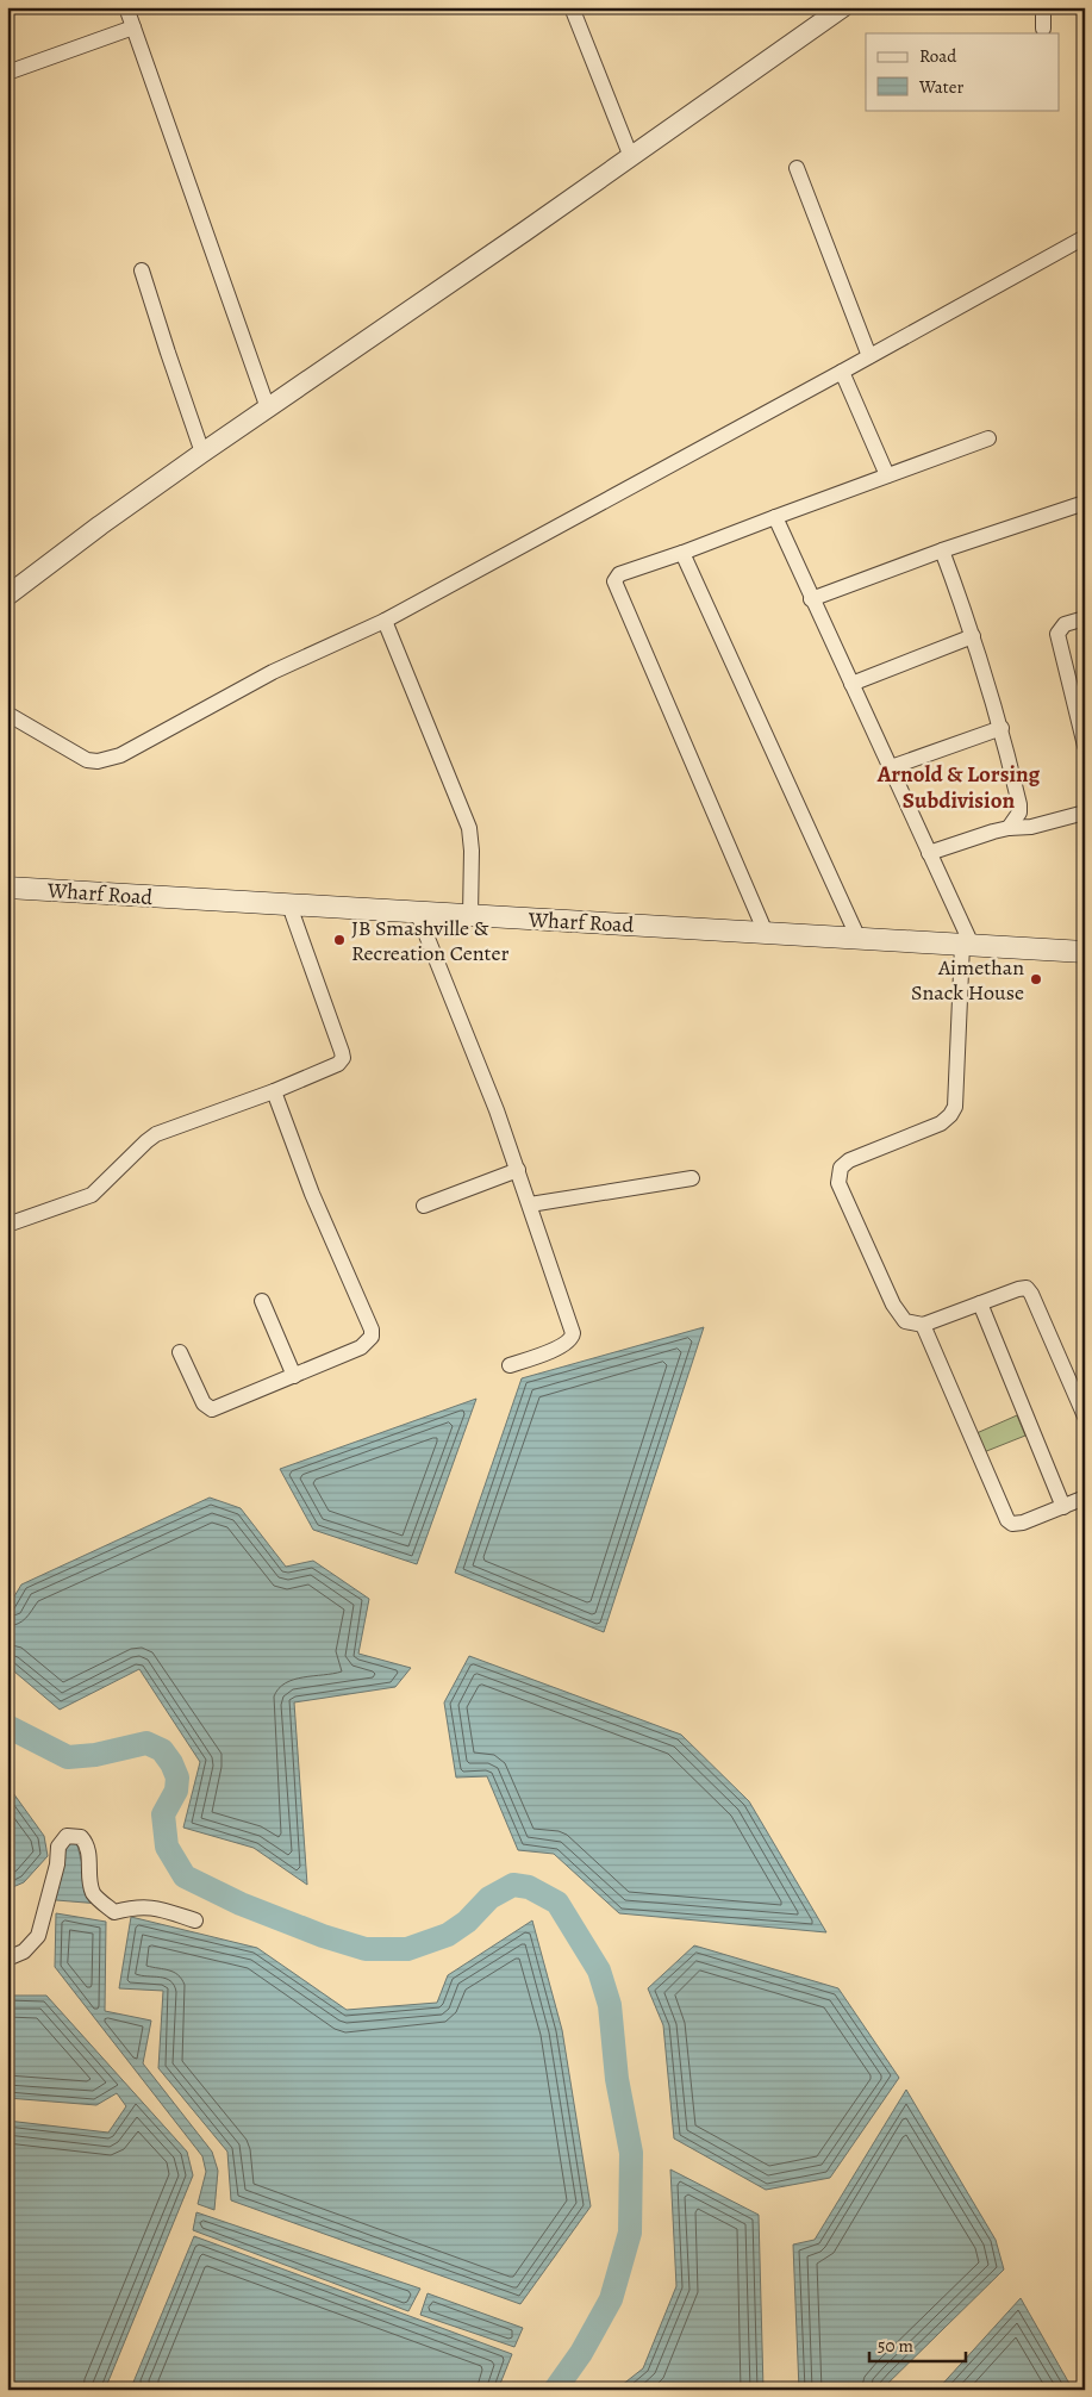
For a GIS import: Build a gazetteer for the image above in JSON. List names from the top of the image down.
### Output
{
  "streets": {
    "main road": ["Wharf Road"]
  },
  "districts": ["Arnold & Lorsing Subdivision"],
  "places": ["JB Smashville & Recreation Center", "Aimethan Snack House"],
  "legend": ["Road", "Water"],
  "scale_bar": "50 m"
}
